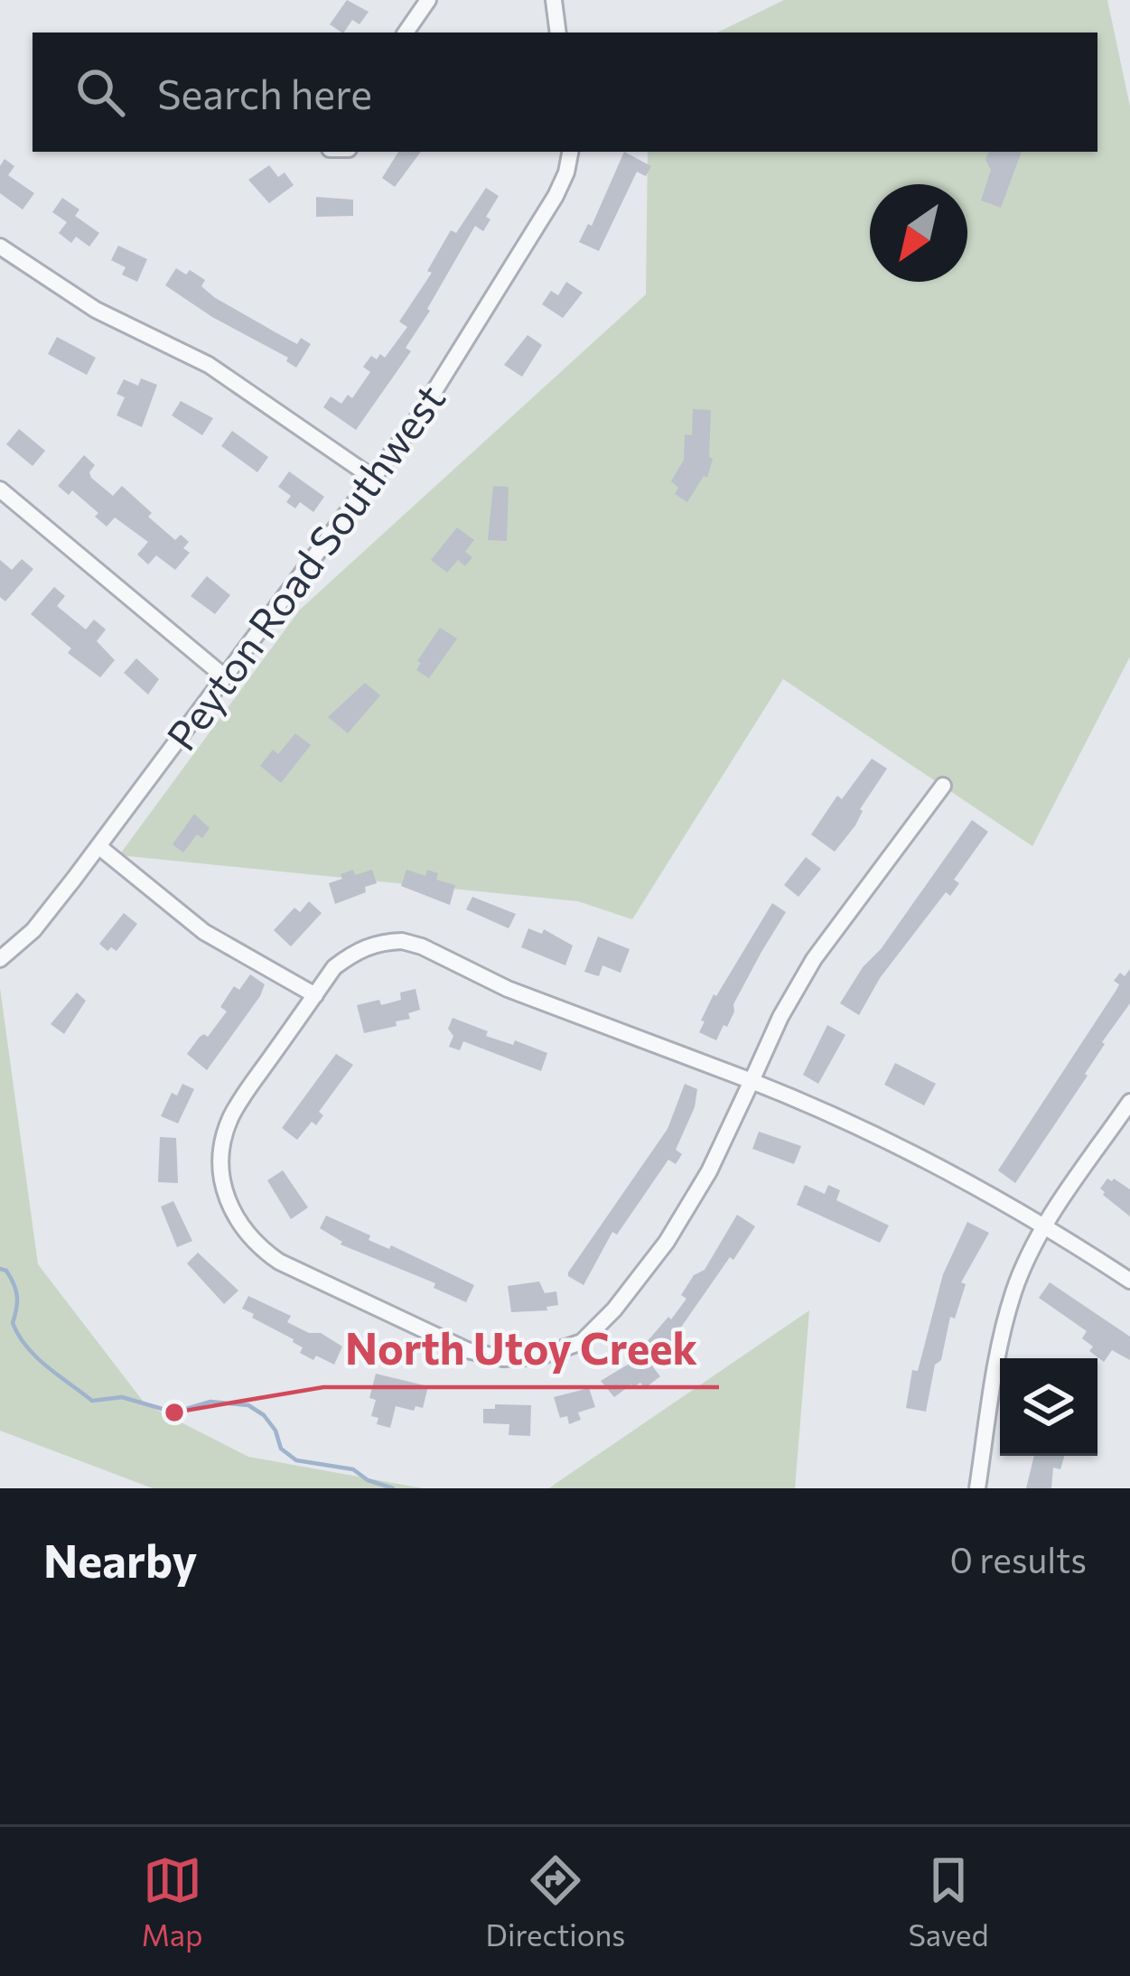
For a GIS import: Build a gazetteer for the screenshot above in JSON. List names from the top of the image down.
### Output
{
  "streets": {
    "street": ["Peyton Road Southwest"]
  },
  "places": ["North Utoy Creek"],
  "north": "bottom left",
  "page": {
    "search": "Search here",
    "heading": ["Nearby", "0 results"],
    "nav": ["Map", "Directions", "Saved"]
  }
}
